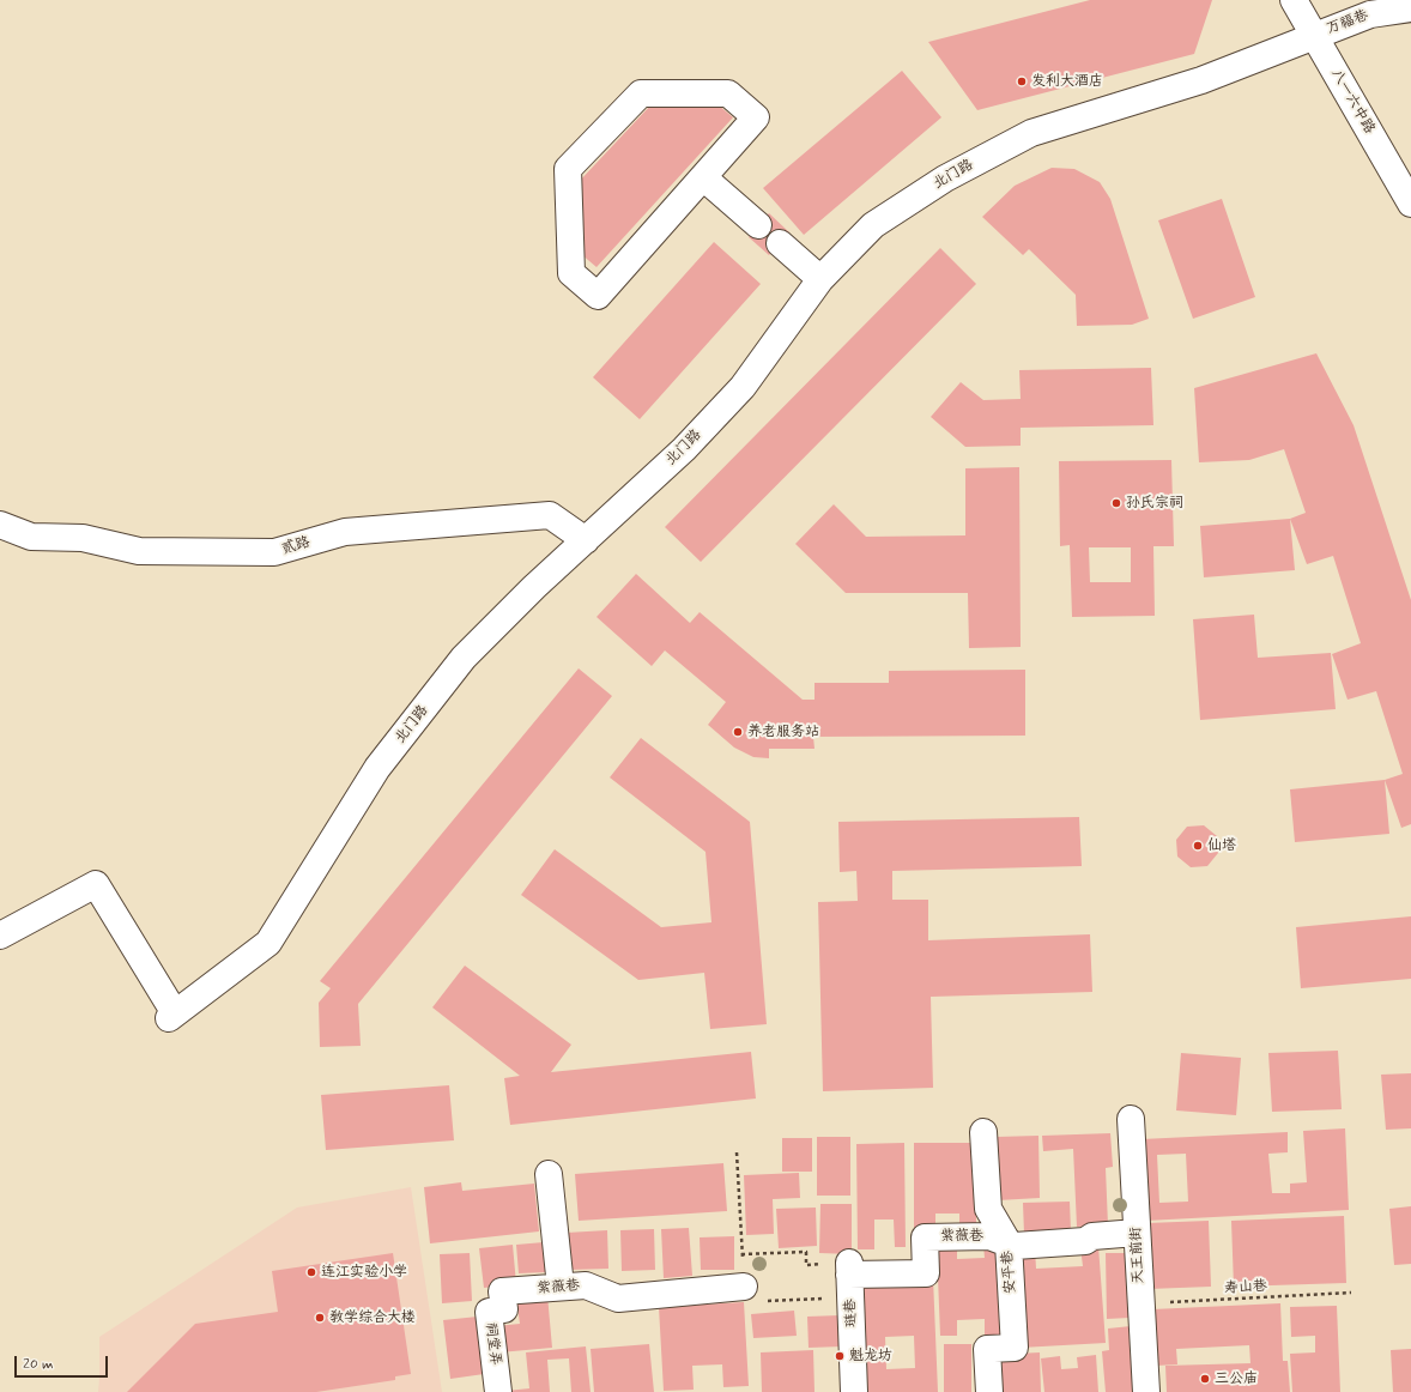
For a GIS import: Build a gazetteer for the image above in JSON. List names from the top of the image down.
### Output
{
  "streets": {
    "street": [
      "万福巷",
      "八一六中路",
      "北门路",
      "贰路",
      "紫薇巷",
      "天王前街",
      "安平巷",
      "琏巷",
      "祠堂弄"
    ],
    "path": ["寿山巷"]
  },
  "crossings": [
    ["万福巷", "八一六中路"],
    ["万福巷", "北门路"],
    ["八一六中路", "北门路"],
    ["北门路", "贰路"],
    ["紫薇巷", "天王前街"],
    ["紫薇巷", "安平巷"],
    ["紫薇巷", "琏巷"],
    ["紫薇巷", "祠堂弄"],
    ["天王前街", "寿山巷"]
  ],
  "places": [
    "发利大酒店",
    "孙氏宗祠",
    "养老服务站",
    "仙塔",
    "连江实验小学",
    "教学综合大楼",
    "魁龙坊",
    "三公庙"
  ],
  "scale_bar": "20 m"
}
